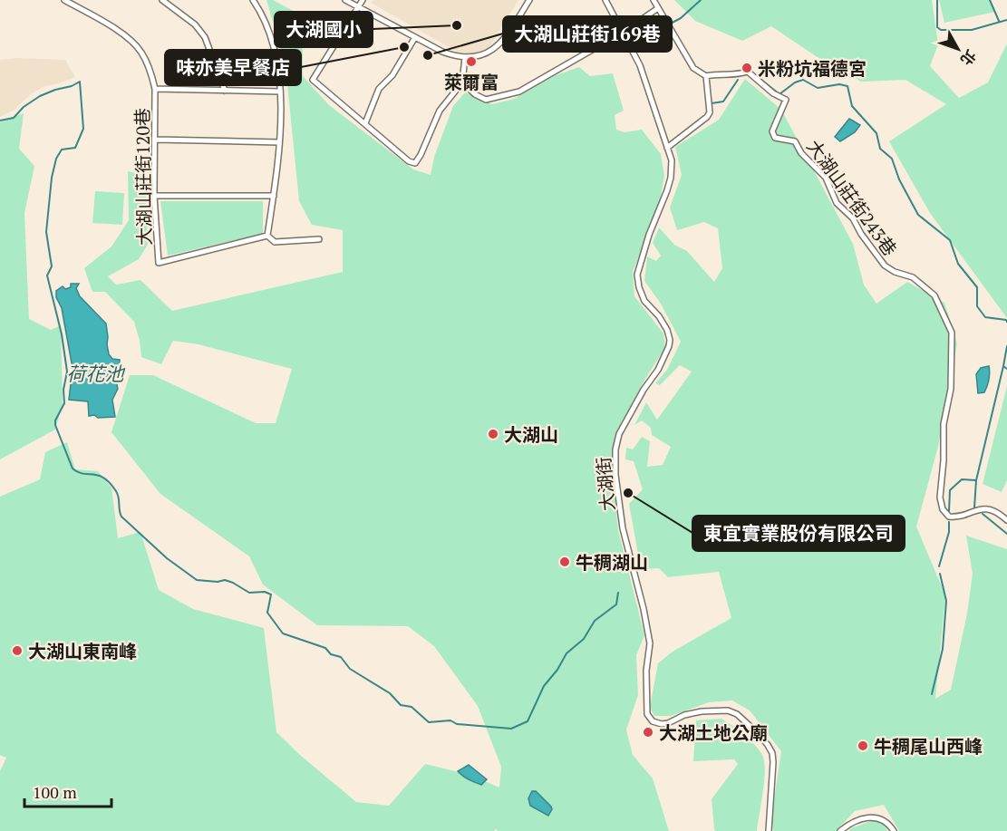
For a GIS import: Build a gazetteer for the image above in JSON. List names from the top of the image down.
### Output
{
  "streets": {
    "street": ["大湖山莊街120巷", "大湖山莊街243巷", "大湖街"]
  },
  "water": ["荷花池"],
  "places": [
    "大湖國小",
    "味亦美早餐店",
    "大湖山莊街169巷",
    "萊爾富",
    "米粉坑福德宮",
    "大湖山",
    "東宜實業股份有限公司",
    "牛稠湖山",
    "大湖山東南峰",
    "大湖土地公廟",
    "牛稠尾山西峰"
  ],
  "scale_bar": "100 m",
  "north": "bottom right"
}
